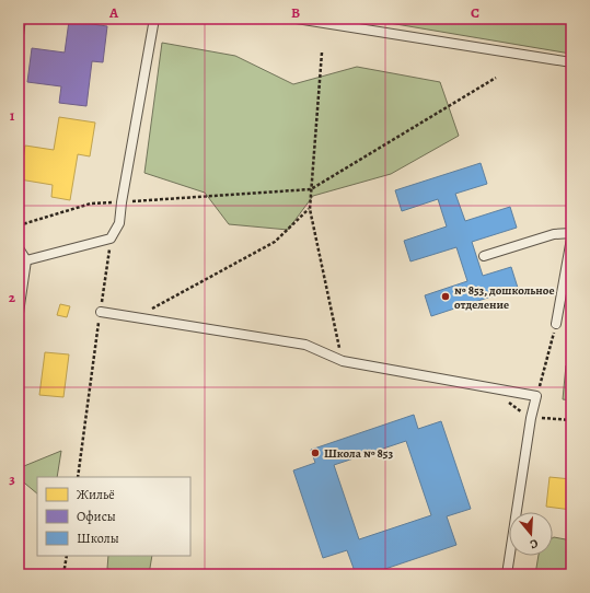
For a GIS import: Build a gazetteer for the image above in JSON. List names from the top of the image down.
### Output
{
  "places": ["№ 853, дошкольное отделение", "Школа № 853"],
  "legend": ["Жильё", "Офисы", "Школы"],
  "north": "bottom",
  "grid": {
    "columns": ["A", "B", "C"],
    "rows": ["1", "2", "3"]
  }
}
